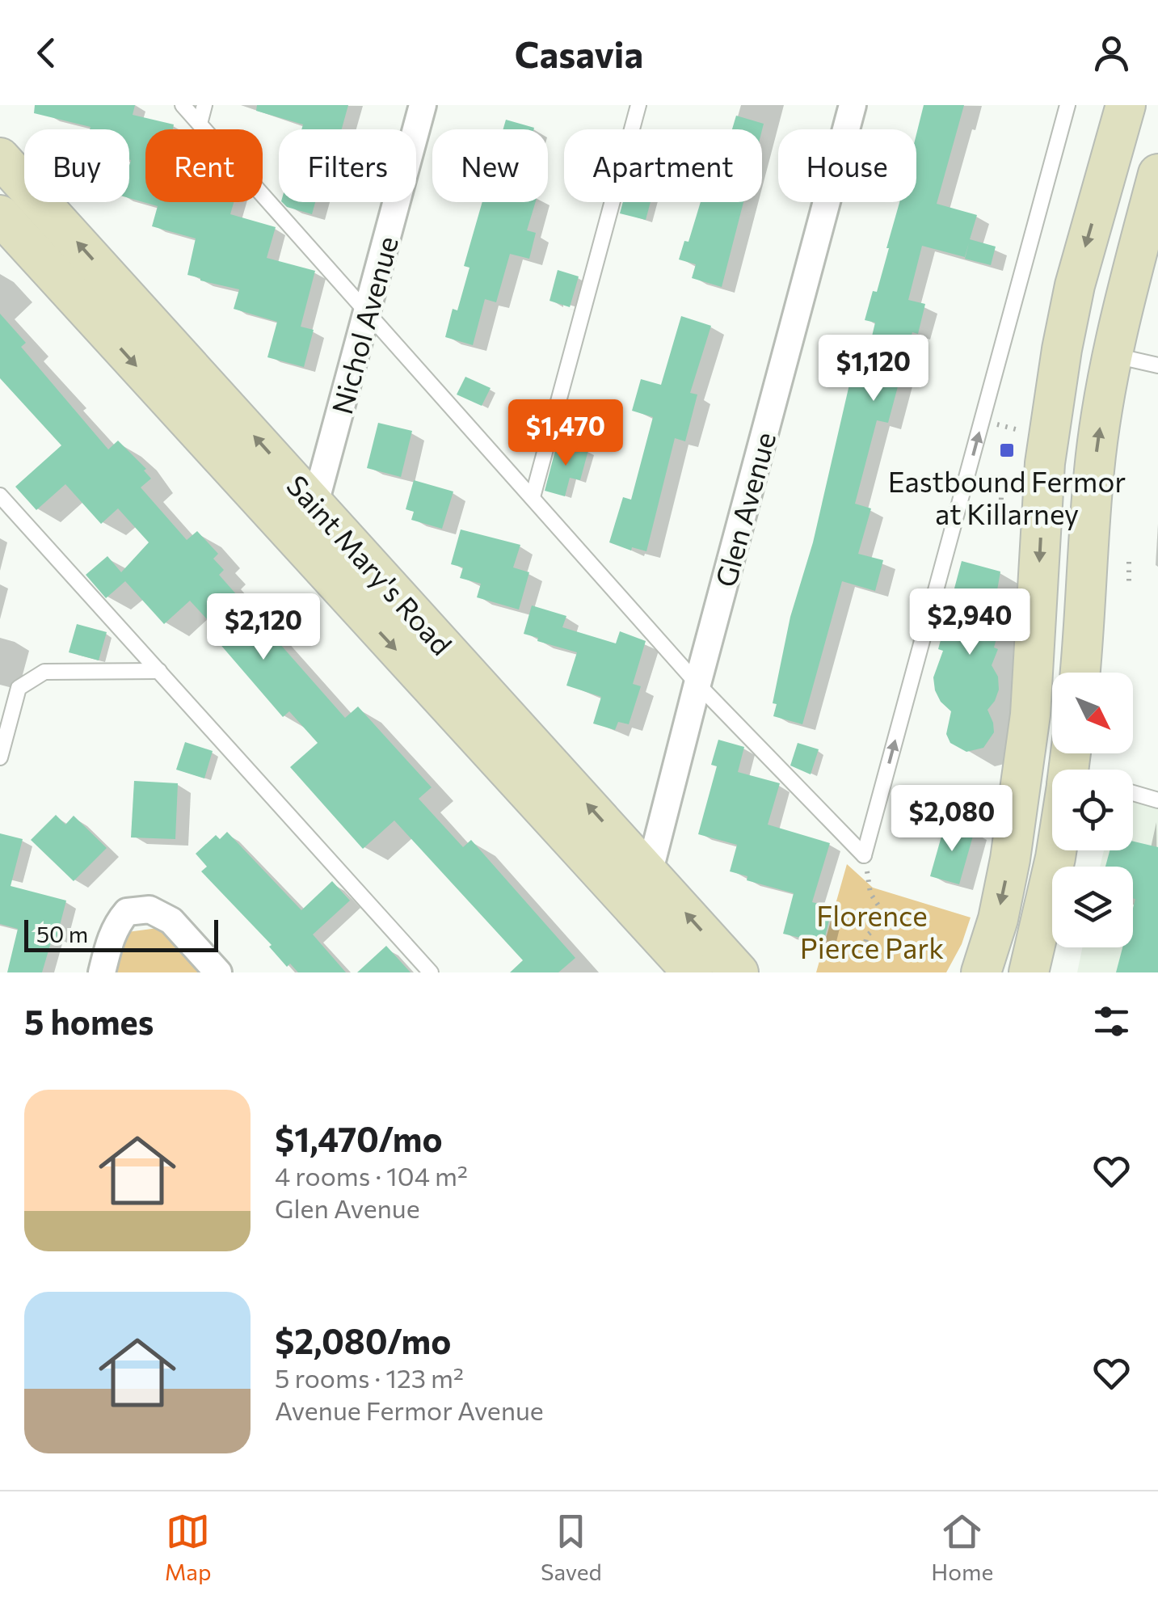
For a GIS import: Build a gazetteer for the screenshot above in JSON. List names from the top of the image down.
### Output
{
  "streets": {
    "main road": ["Saint Mary's Road"],
    "street": ["Nichol Avenue", "Glen Avenue"]
  },
  "crossings": [
    ["Nichol Avenue", "Saint Mary's Road"],
    ["Glen Avenue", "Saint Mary's Road"]
  ],
  "parks": ["Florence Pierce Park"],
  "places": {
    "transit": ["Eastbound Fermor at Killarney"]
  },
  "scale_bar": "50 m",
  "north": "bottom right",
  "page": {
    "header": "Casavia",
    "chip": [
      "Buy",
      "Rent",
      "Filters",
      "New",
      "Apartment",
      "House"
    ],
    "price": [
      "$1,120",
      "$1,470",
      "$2,940",
      "$2,120",
      "$2,080"
    ],
    "scale": "50 m",
    "heading": "5 homes",
    "list": [
      {
        "name": "$1,470/mo",
        "note": "4 rooms · 104 m² · Glen Avenue"
      },
      {
        "name": "$2,080/mo",
        "note": "5 rooms · 123 m² · Avenue Fermor Avenue"
      }
    ],
    "tabs": ["Map", "Saved", "Home"]
  }
}
